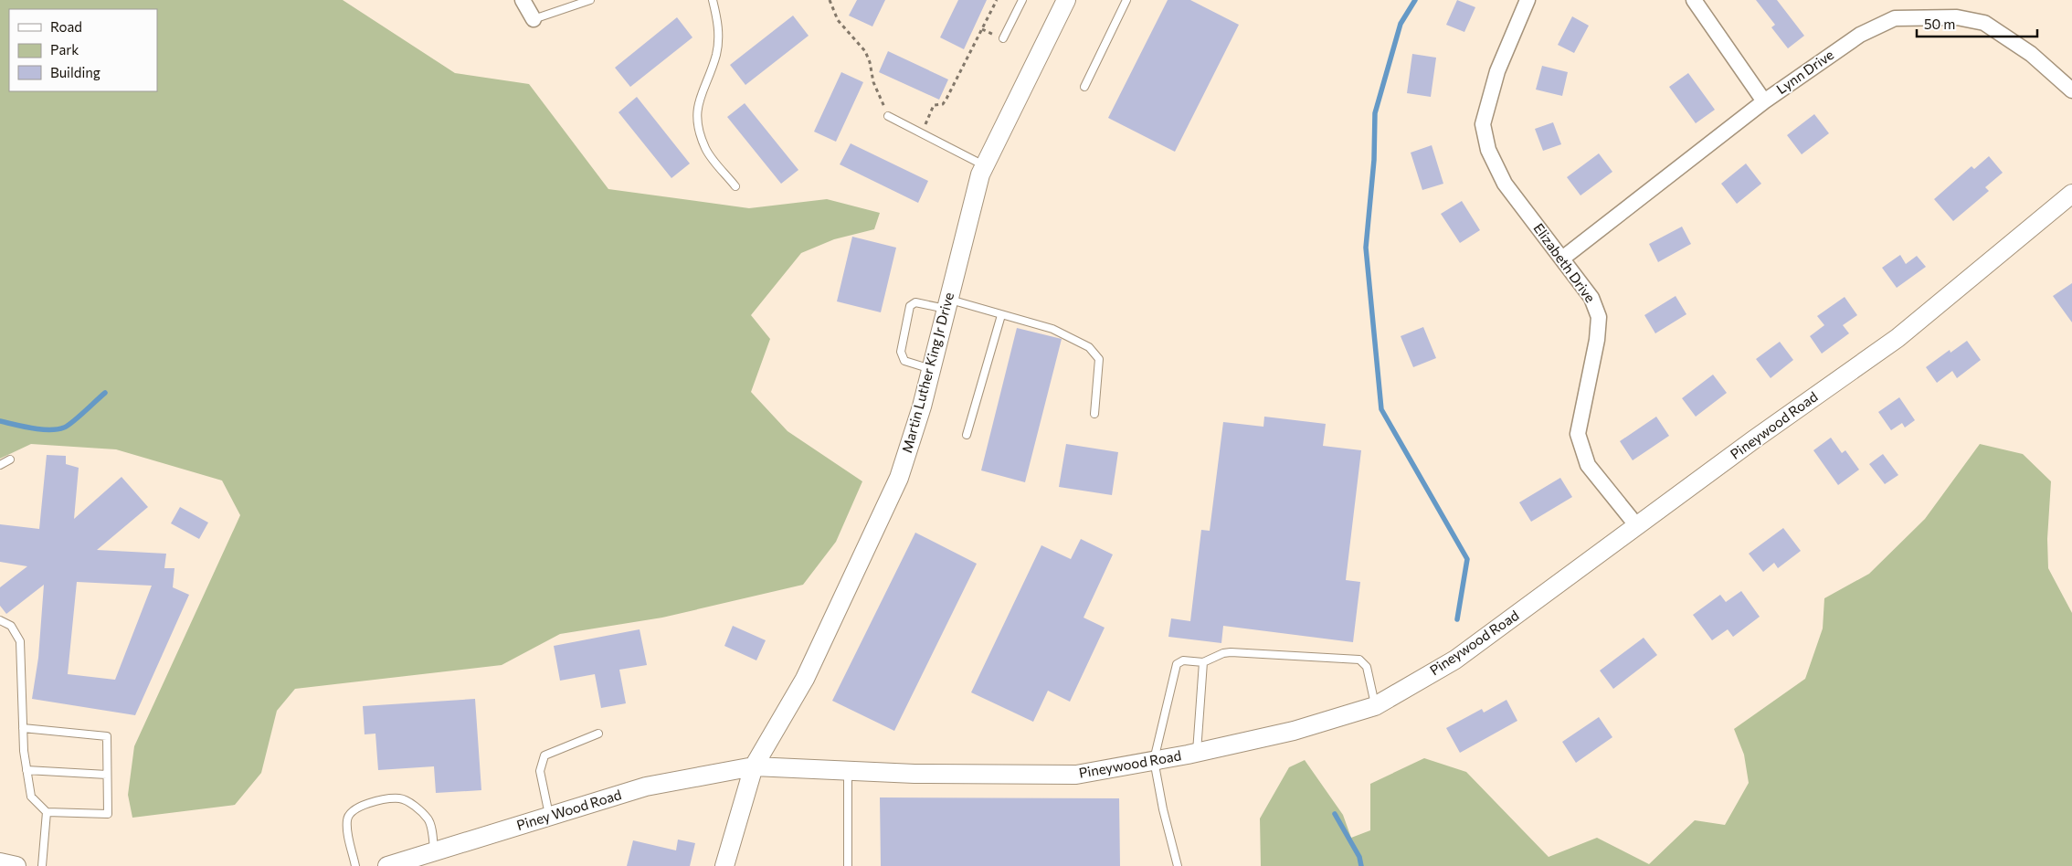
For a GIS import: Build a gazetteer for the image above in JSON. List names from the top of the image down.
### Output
{
  "streets": {
    "street": [
      "Lynn Drive",
      "Elizabeth Drive",
      "Martin Luther King Jr Drive",
      "Pineywood Road",
      "Piney Wood Road"
    ]
  },
  "crossings": [
    ["Lynn Drive", "Elizabeth Drive"],
    ["Elizabeth Drive", "Pineywood Road"],
    ["Martin Luther King Jr Drive", "Pineywood Road"],
    ["Martin Luther King Jr Drive", "Piney Wood Road"],
    ["Pineywood Road", "Piney Wood Road"]
  ],
  "legend": ["Road", "Park", "Building"],
  "scale_bar": "50 m"
}
